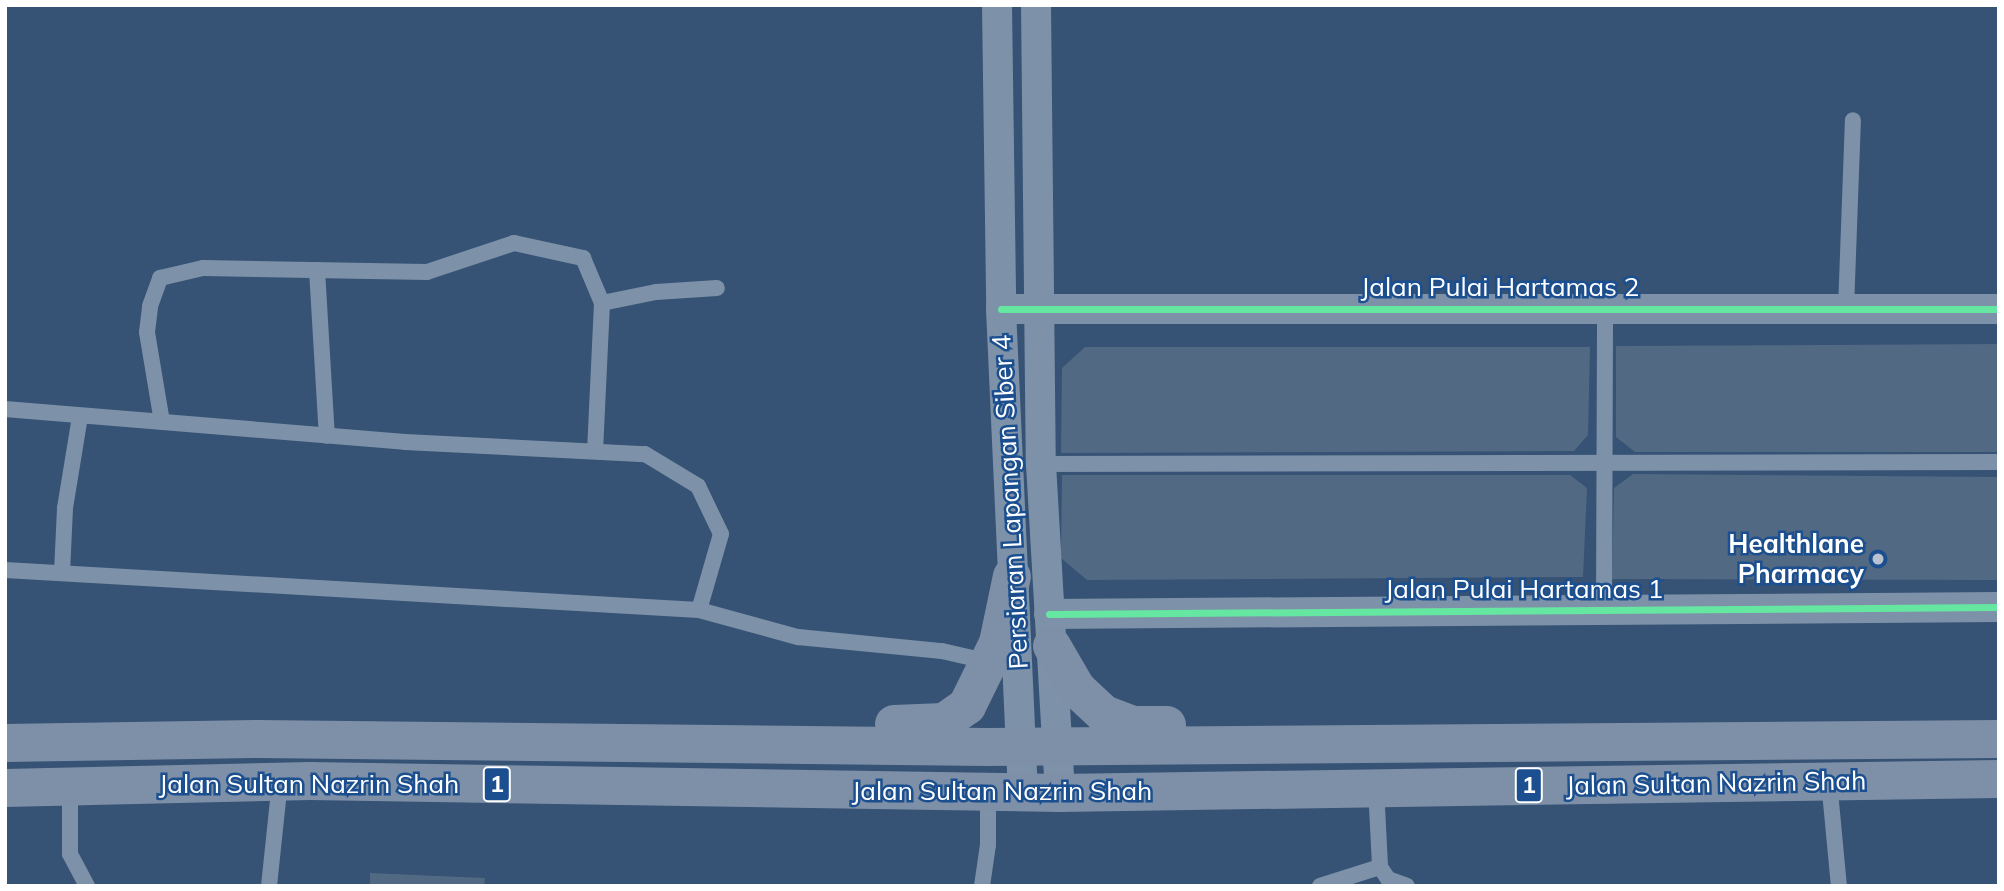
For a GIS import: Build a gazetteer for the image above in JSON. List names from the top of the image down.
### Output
{
  "streets": {
    "highway": ["Jalan Sultan Nazrin Shah", "1"],
    "street": ["Jalan Pulai Hartamas 2", "Persiaran Lapangan Siber 4", "Jalan Pulai Hartamas 1"]
  },
  "crossings": [
    ["Jalan Pulai Hartamas 2", "Persiaran Lapangan Siber 4"],
    ["Persiaran Lapangan Siber 4", "Jalan Pulai Hartamas 1"],
    ["Persiaran Lapangan Siber 4", "Jalan Sultan Nazrin Shah"]
  ],
  "places": ["Healthlane Pharmacy"]
}
